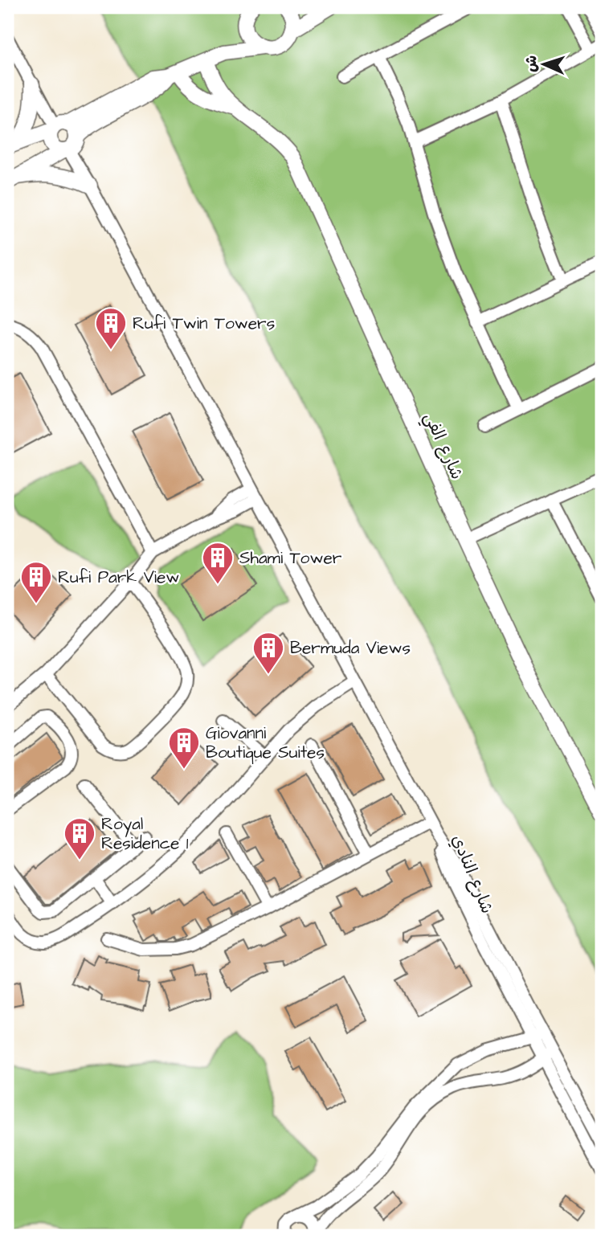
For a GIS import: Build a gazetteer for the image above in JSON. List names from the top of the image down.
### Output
{
  "streets": {
    "street": ["شارع الفي", "شارع النادي"]
  },
  "places": {
    "building": [
      "Rufi Twin Towers",
      "Shami Tower",
      "Rufi Park View",
      "Bermuda Views",
      "Giovanni Boutique Suites",
      "Royal Residence 1"
    ]
  },
  "north": "left"
}
